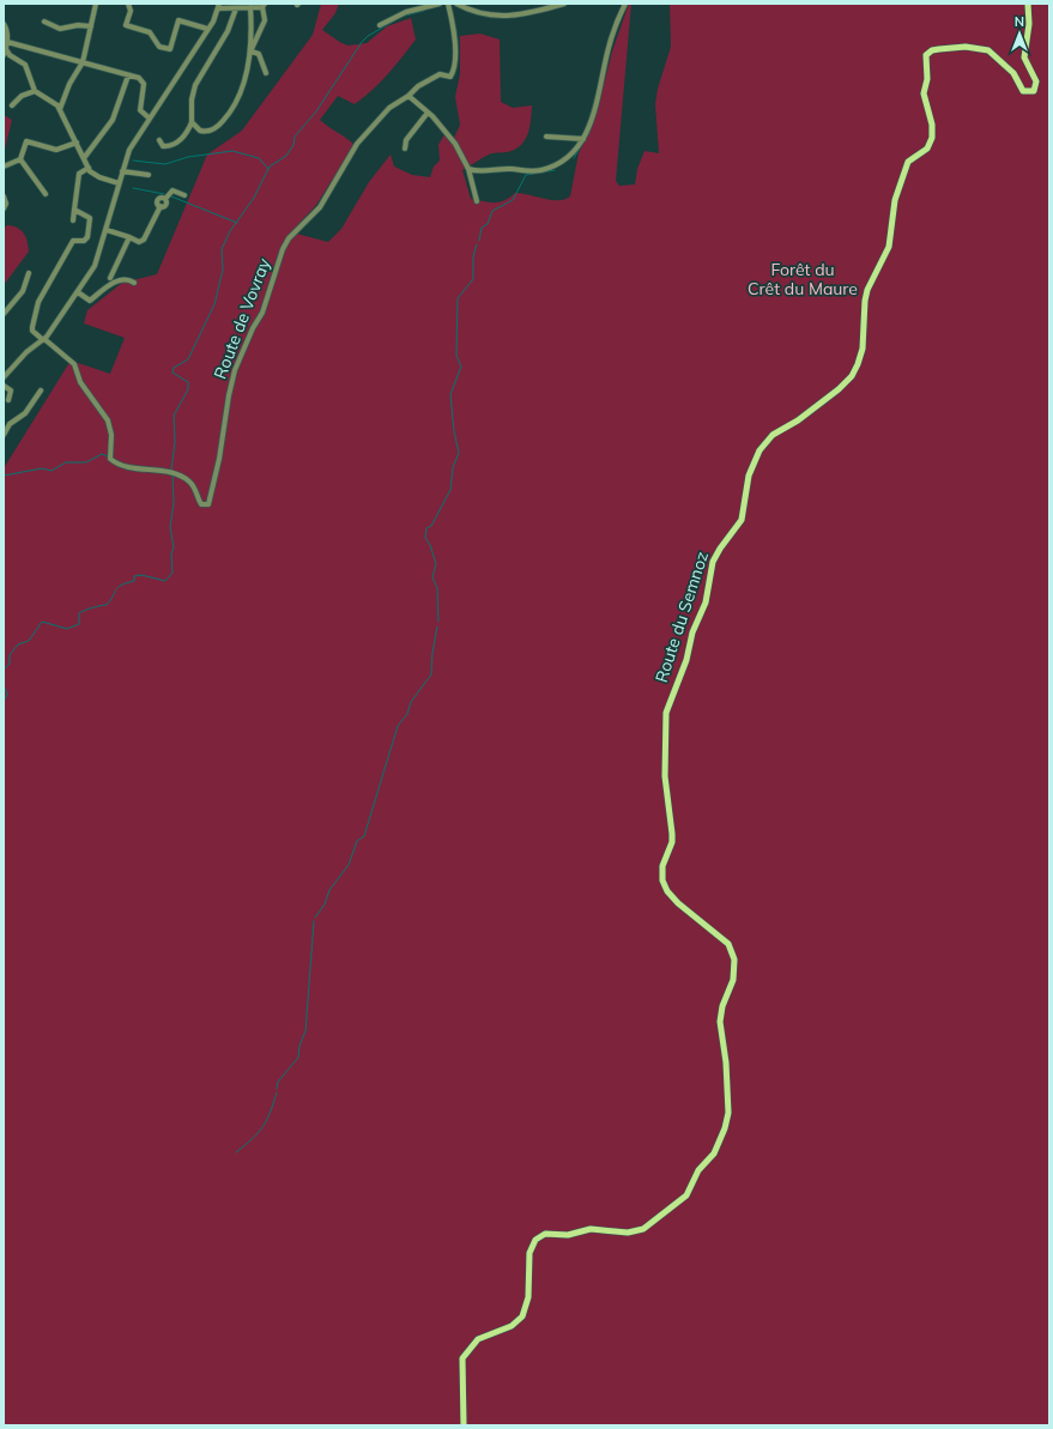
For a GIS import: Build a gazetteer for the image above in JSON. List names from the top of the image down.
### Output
{
  "streets": {
    "main road": ["Route du Semnoz"],
    "street": ["Route de Vovray"]
  },
  "parks": ["Forêt du Crêt du Maure"],
  "north": "top"
}
